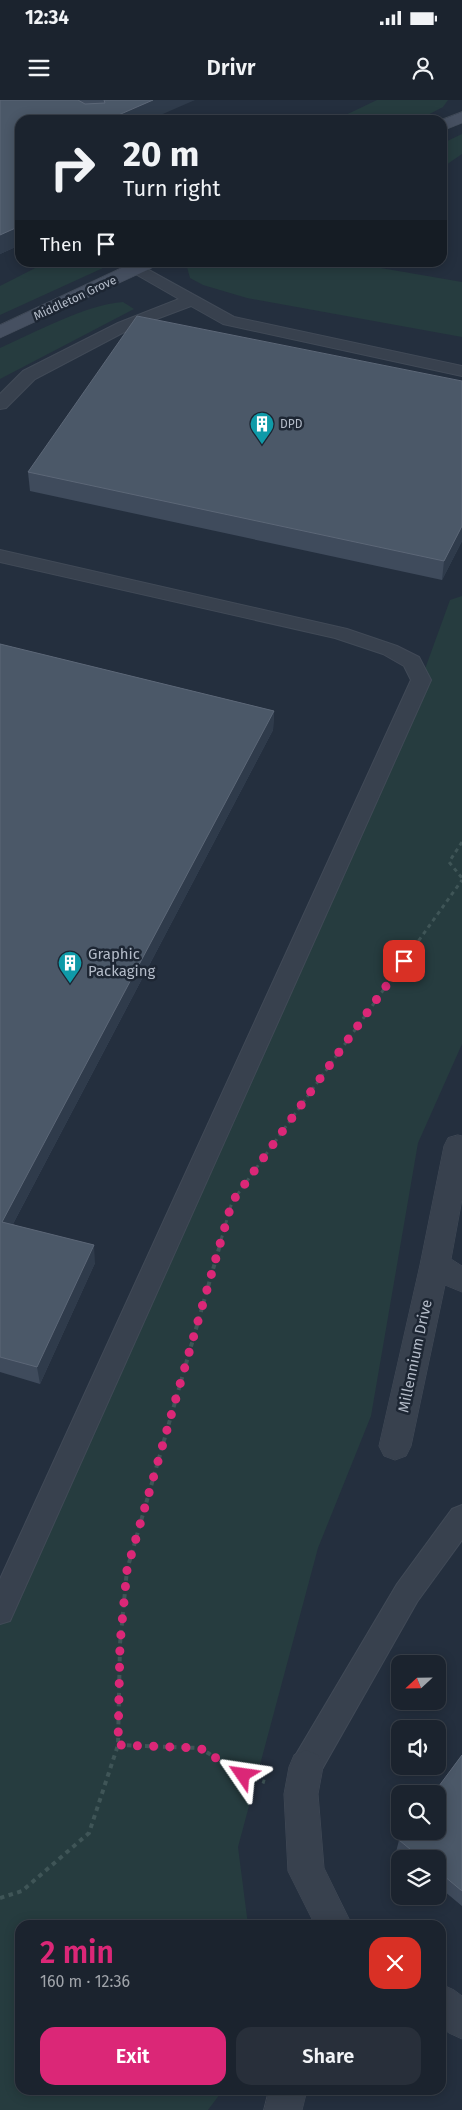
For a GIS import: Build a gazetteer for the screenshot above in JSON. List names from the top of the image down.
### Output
{
  "streets": {
    "street": ["Middleton Grove", "Millennium Drive"]
  },
  "places": {
    "building": ["DPD", "Graphic Packaging"]
  },
  "north": "left",
  "page": {
    "status": "12:34",
    "header": "Drivr",
    "turn": ["20 m", "Turn right"],
    "then": "Then",
    "heading": ["2 min", "160 m · 12:36"],
    "buttons": ["Exit", "Share"]
  }
}
